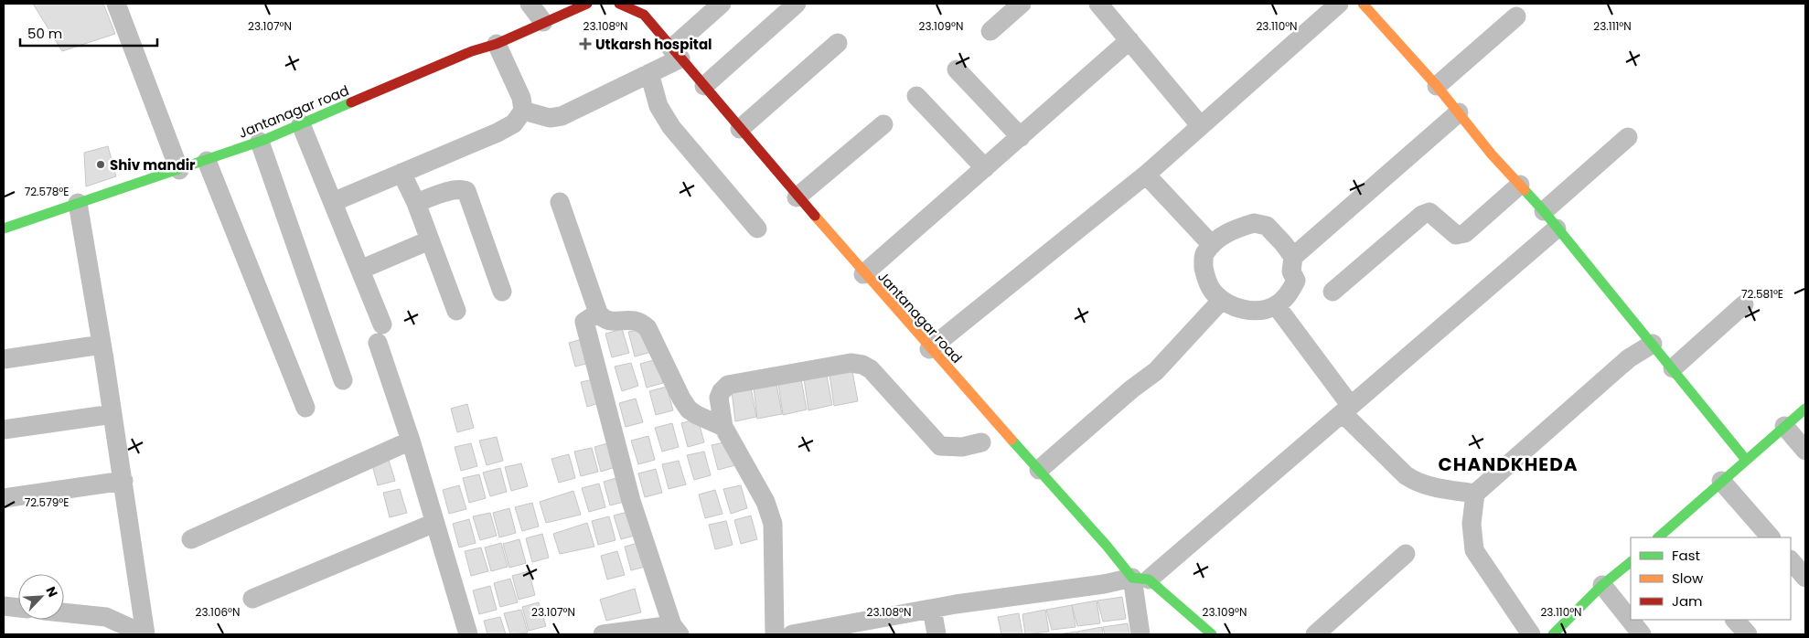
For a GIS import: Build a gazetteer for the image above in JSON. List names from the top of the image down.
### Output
{
  "streets": {
    "street": ["Jantanagar road"]
  },
  "districts": ["CHANDKHEDA"],
  "places": {
    "health": ["Utkarsh hospital"],
    "other": ["Shiv mandir"]
  },
  "legend": ["Fast", "Slow", "Jam"],
  "scale_bar": "50 m",
  "north": "top right",
  "coordinates": [
    "23.107°N",
    "23.108°N",
    "23.109°N",
    "23.110°N",
    "23.111°N",
    "72.578°E",
    "72.581°E",
    "72.579°E",
    "23.106°N"
  ]
}
